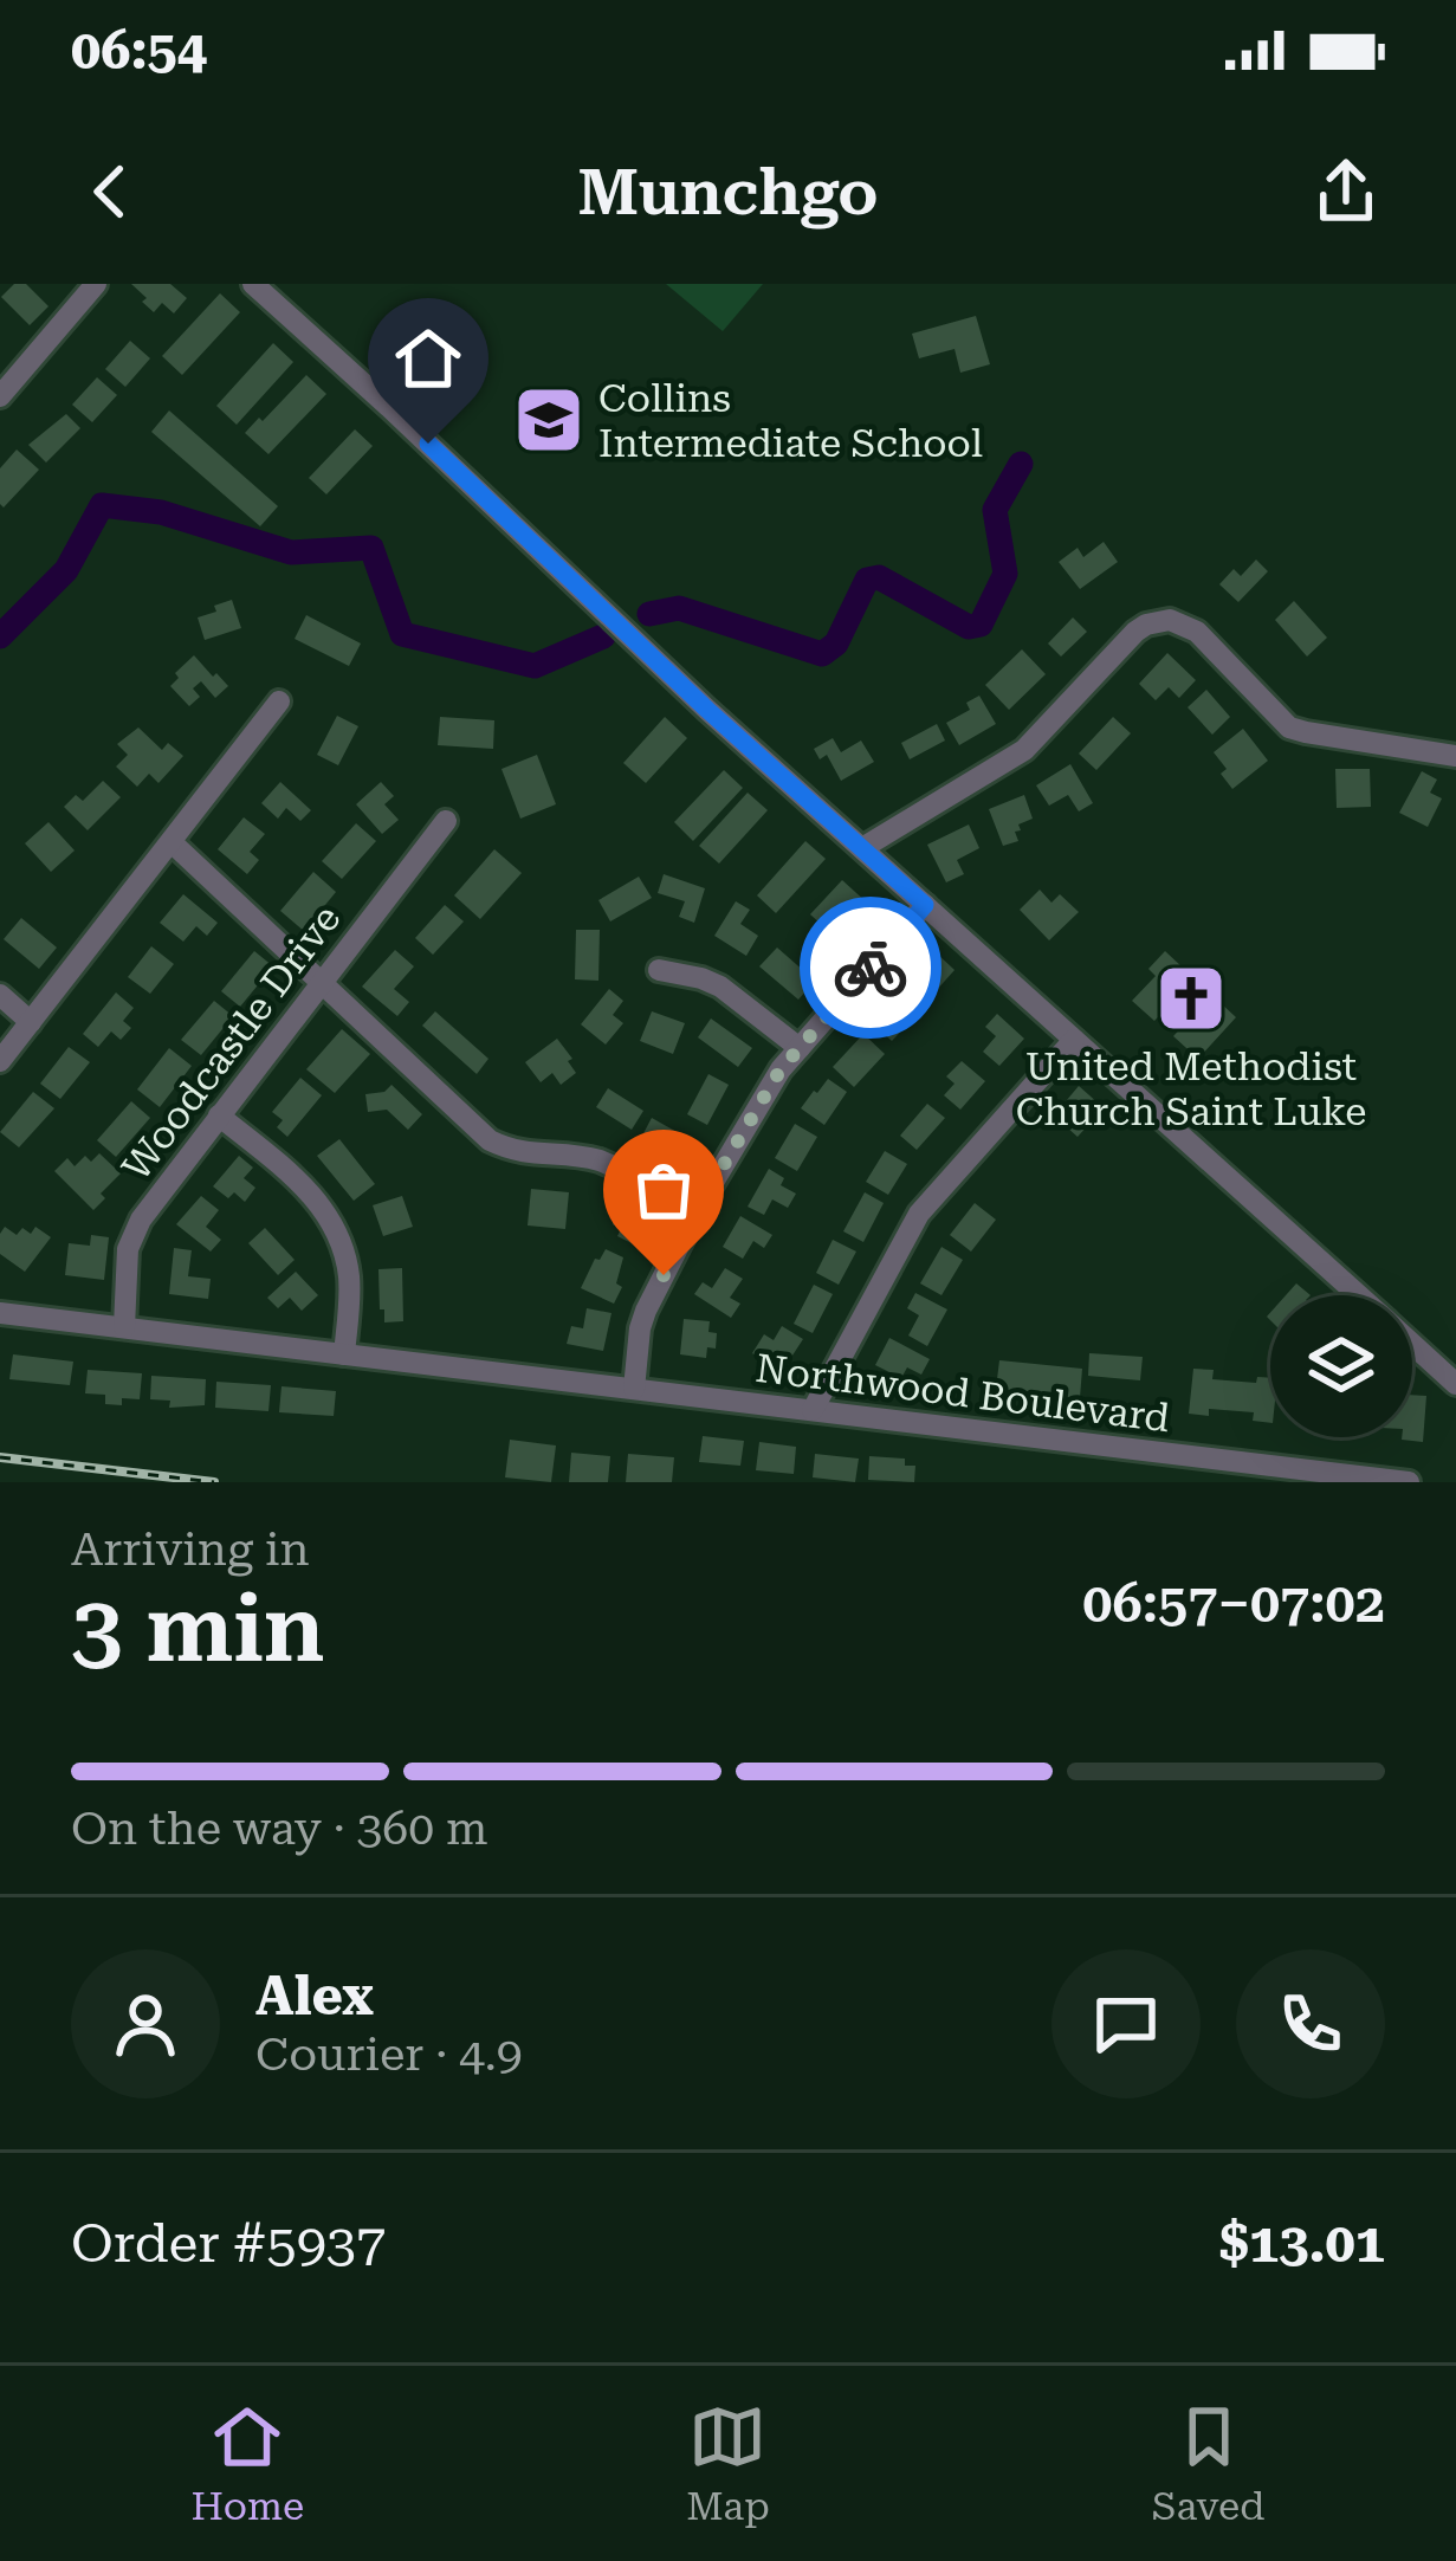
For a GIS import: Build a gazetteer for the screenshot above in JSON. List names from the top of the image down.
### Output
{
  "streets": {
    "street": ["Woodcastle Drive", "Northwood Boulevard"]
  },
  "crossings": [
    ["Woodcastle Drive", "Northwood Boulevard"]
  ],
  "places": {
    "school or university": ["Collins Intermediate School"],
    "church": ["United Methodist Church Saint Luke"]
  },
  "page": {
    "status": "06:54",
    "header": "Munchgo",
    "heading": ["3 min", "Arriving in", "06:57–07:02"],
    "panel": [
      "Alex",
      "Courier · 4.9",
      "Order #5937",
      "$13.01"
    ],
    "bar": "On the way · 360 m",
    "tabs": ["Home", "Map", "Saved"]
  }
}
